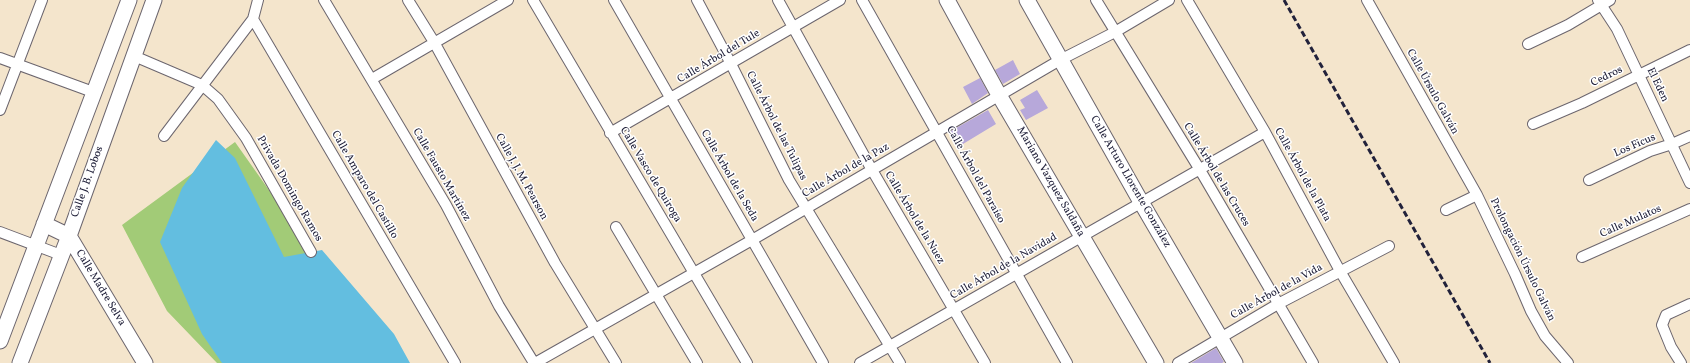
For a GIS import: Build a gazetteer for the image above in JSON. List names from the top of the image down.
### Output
{
  "streets": {
    "street": [
      "Calle Árbol del Tule",
      "Cedros",
      "El Eden",
      "Calle Úrsulo Galván",
      "Calle Árbol de las Tulipas",
      "Los Ficus",
      "Calle Árbol de la Paz",
      "Calle Fausto Martínez",
      "Calle Vasco de Quiroga",
      "Calle Árbol del Paraíso",
      "Calle Árbol de las Cruces",
      "Calle Árbol de la Plata",
      "Calle Árbol de la Seda",
      "Calle J. J. M. Pearson",
      "Calle J. B. Lobos",
      "Mariano Vazquez Saldaña",
      "Calle Arturo Llorente González",
      "Calle Amparo del Castillo",
      "Privada Domingo Ramos",
      "Calle Árbol de la Nuez",
      "Calle Mulatos",
      "Prolongación Úrsulo Galván",
      "Calle Árbol de la Navidad",
      "Calle Madre Selva",
      "Calle Árbol de la Vida"
    ]
  },
  "crossings": [
    ["Calle Árbol del Tule", "Calle Árbol de las Tulipas"],
    ["Calle Árbol del Tule", "Calle Vasco de Quiroga"],
    ["Calle Árbol del Tule", "Calle Árbol de la Seda"],
    ["Calle Árbol del Tule", "Calle Árbol de la Nuez"],
    ["Cedros", "El Eden"],
    ["El Eden", "Los Ficus"],
    ["Calle Úrsulo Galván", "Prolongación Úrsulo Galván"],
    ["Calle Árbol de las Tulipas", "Calle Árbol de la Paz"],
    ["Calle Árbol de las Tulipas", "Calle Árbol de la Navidad"],
    ["Calle Árbol de la Paz", "Calle Fausto Martínez"],
    ["Calle Árbol de la Paz", "Calle Vasco de Quiroga"],
    ["Calle Árbol de la Paz", "Calle Árbol del Paraíso"],
    ["Calle Árbol de la Paz", "Calle Árbol de las Cruces"],
    ["Calle Árbol de la Paz", "Calle Árbol de la Seda"],
    ["Calle Árbol de la Paz", "Calle J. J. M. Pearson"],
    ["Calle Árbol de la Paz", "Mariano Vazquez Saldaña"],
    ["Calle Árbol de la Paz", "Calle Arturo Llorente González"],
    ["Calle Árbol de la Paz", "Calle Árbol de la Nuez"],
    ["Calle Árbol del Paraíso", "Calle Árbol de la Navidad"],
    ["Calle Árbol de las Cruces", "Calle Árbol de la Navidad"],
    ["Calle Árbol de las Cruces", "Calle Árbol de la Vida"],
    ["Calle Árbol de la Plata", "Calle Árbol de la Navidad"],
    ["Calle Árbol de la Plata", "Calle Árbol de la Vida"],
    ["Calle J. B. Lobos", "Calle Madre Selva"],
    ["Mariano Vazquez Saldaña", "Calle Árbol de la Navidad"],
    ["Calle Arturo Llorente González", "Calle Árbol de la Navidad"],
    ["Calle Arturo Llorente González", "Calle Árbol de la Vida"],
    ["Calle Árbol de la Nuez", "Calle Árbol de la Navidad"]
  ]
}
